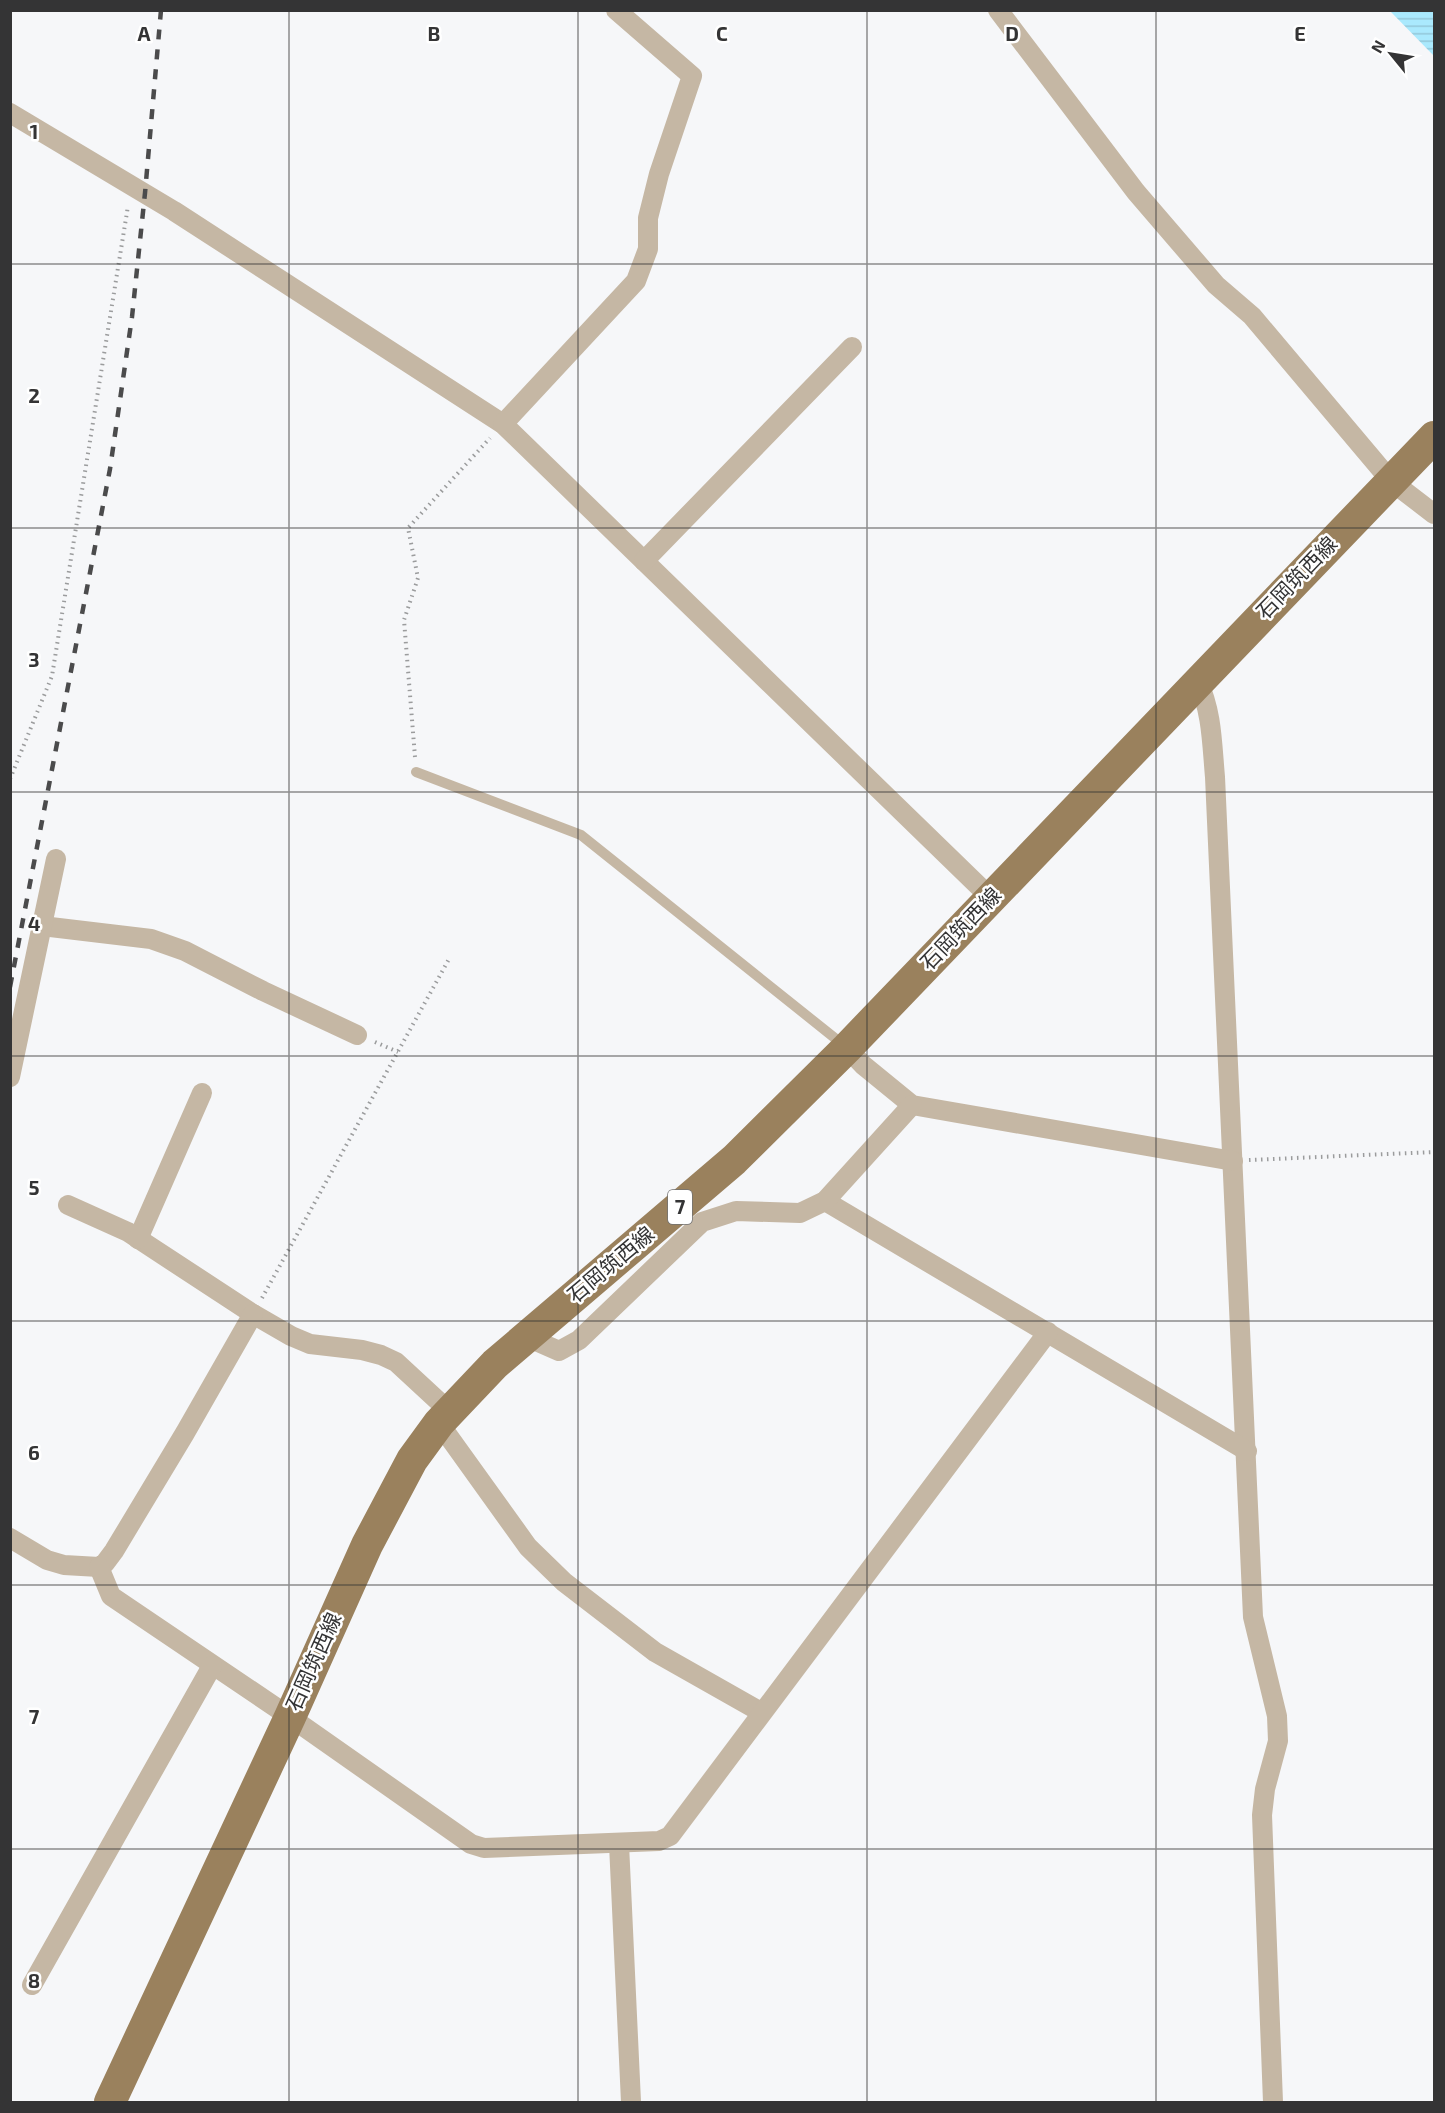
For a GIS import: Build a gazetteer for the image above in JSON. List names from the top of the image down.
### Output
{
  "streets": {
    "main road": ["石岡筑西線", "7"]
  },
  "north": "top left",
  "grid": {
    "columns": [
      "A",
      "B",
      "C",
      "D",
      "E"
    ],
    "rows": [
      "1",
      "2",
      "3",
      "4",
      "5",
      "6",
      "7",
      "8"
    ]
  }
}
